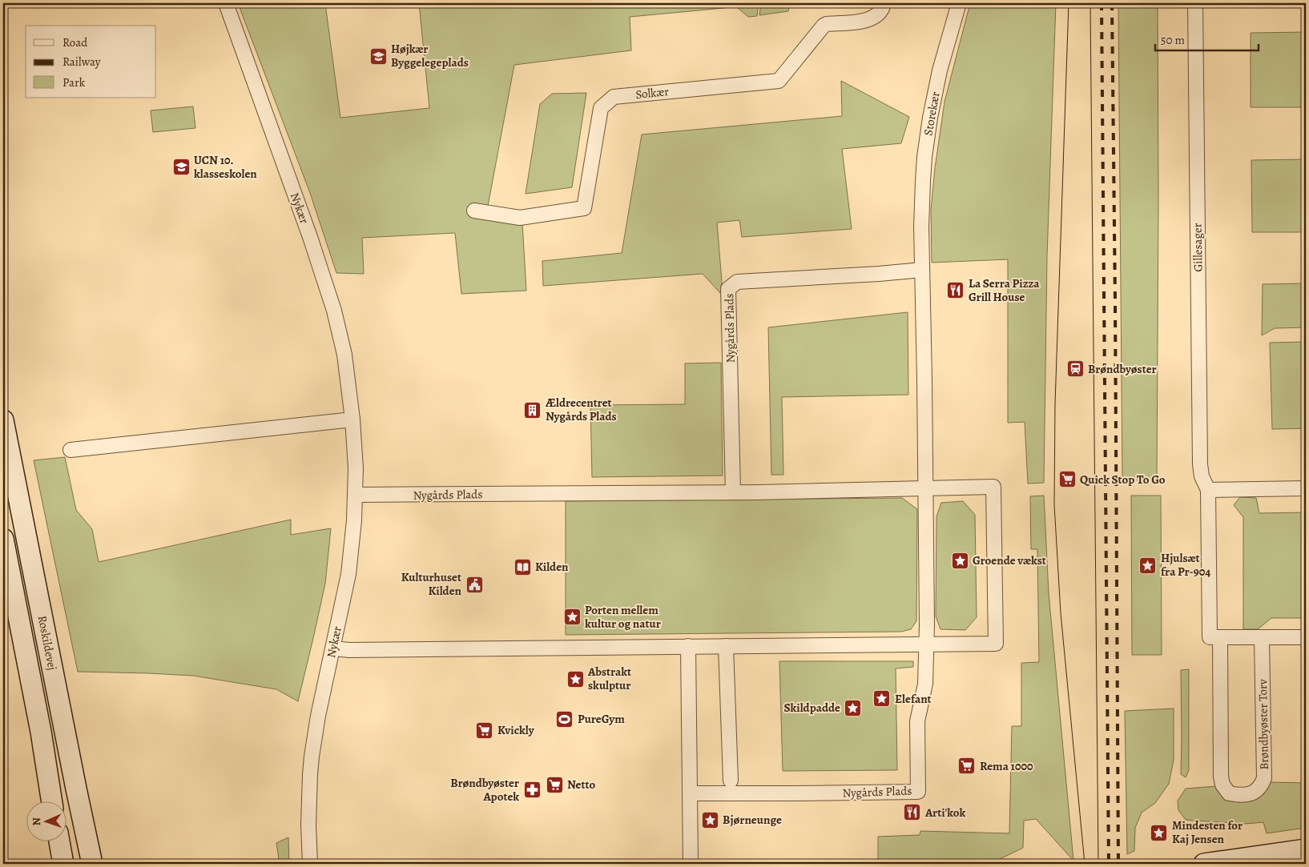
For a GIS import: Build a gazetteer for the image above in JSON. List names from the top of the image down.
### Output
{
  "streets": {
    "main road": ["Roskildevej"],
    "street": [
      "Solkær",
      "Storekær",
      "Nykær",
      "Gillesager",
      "Nygårds Plads",
      "Brøndbyøster Torv"
    ]
  },
  "crossings": [
    ["Storekær", "Nygårds Plads"],
    ["Nykær", "Nygårds Plads"]
  ],
  "places": {
    "school or university": ["Højkær Byggelegeplads", "UCN 10. klasseskolen"],
    "restaurant": ["La Serra Pizza Grill House", "Arti'kok"],
    "station": ["Brøndbyøster"],
    "building": ["Ældrecentret Nygårds Plads"],
    "supermarket": [
      "Quick Stop To Go",
      "Kvickly",
      "Rema 1000",
      "Netto"
    ],
    "place": [
      "Groende vækst",
      "Hjulsæt fra Pr-904",
      "Porten mellem kultur og natur",
      "Abstrakt skulptur",
      "Elefant",
      "Skildpadde",
      "Bjørneunge",
      "Mindesten for Kaj Jensen"
    ],
    "library": ["Kilden"],
    "public building": ["Kulturhuset Kilden"],
    "sports": ["PureGym"],
    "pharmacy": ["Brøndbyøster Apotek"]
  },
  "legend": ["Road", "Railway", "Park"],
  "scale_bar": "50 m",
  "north": "left"
}
